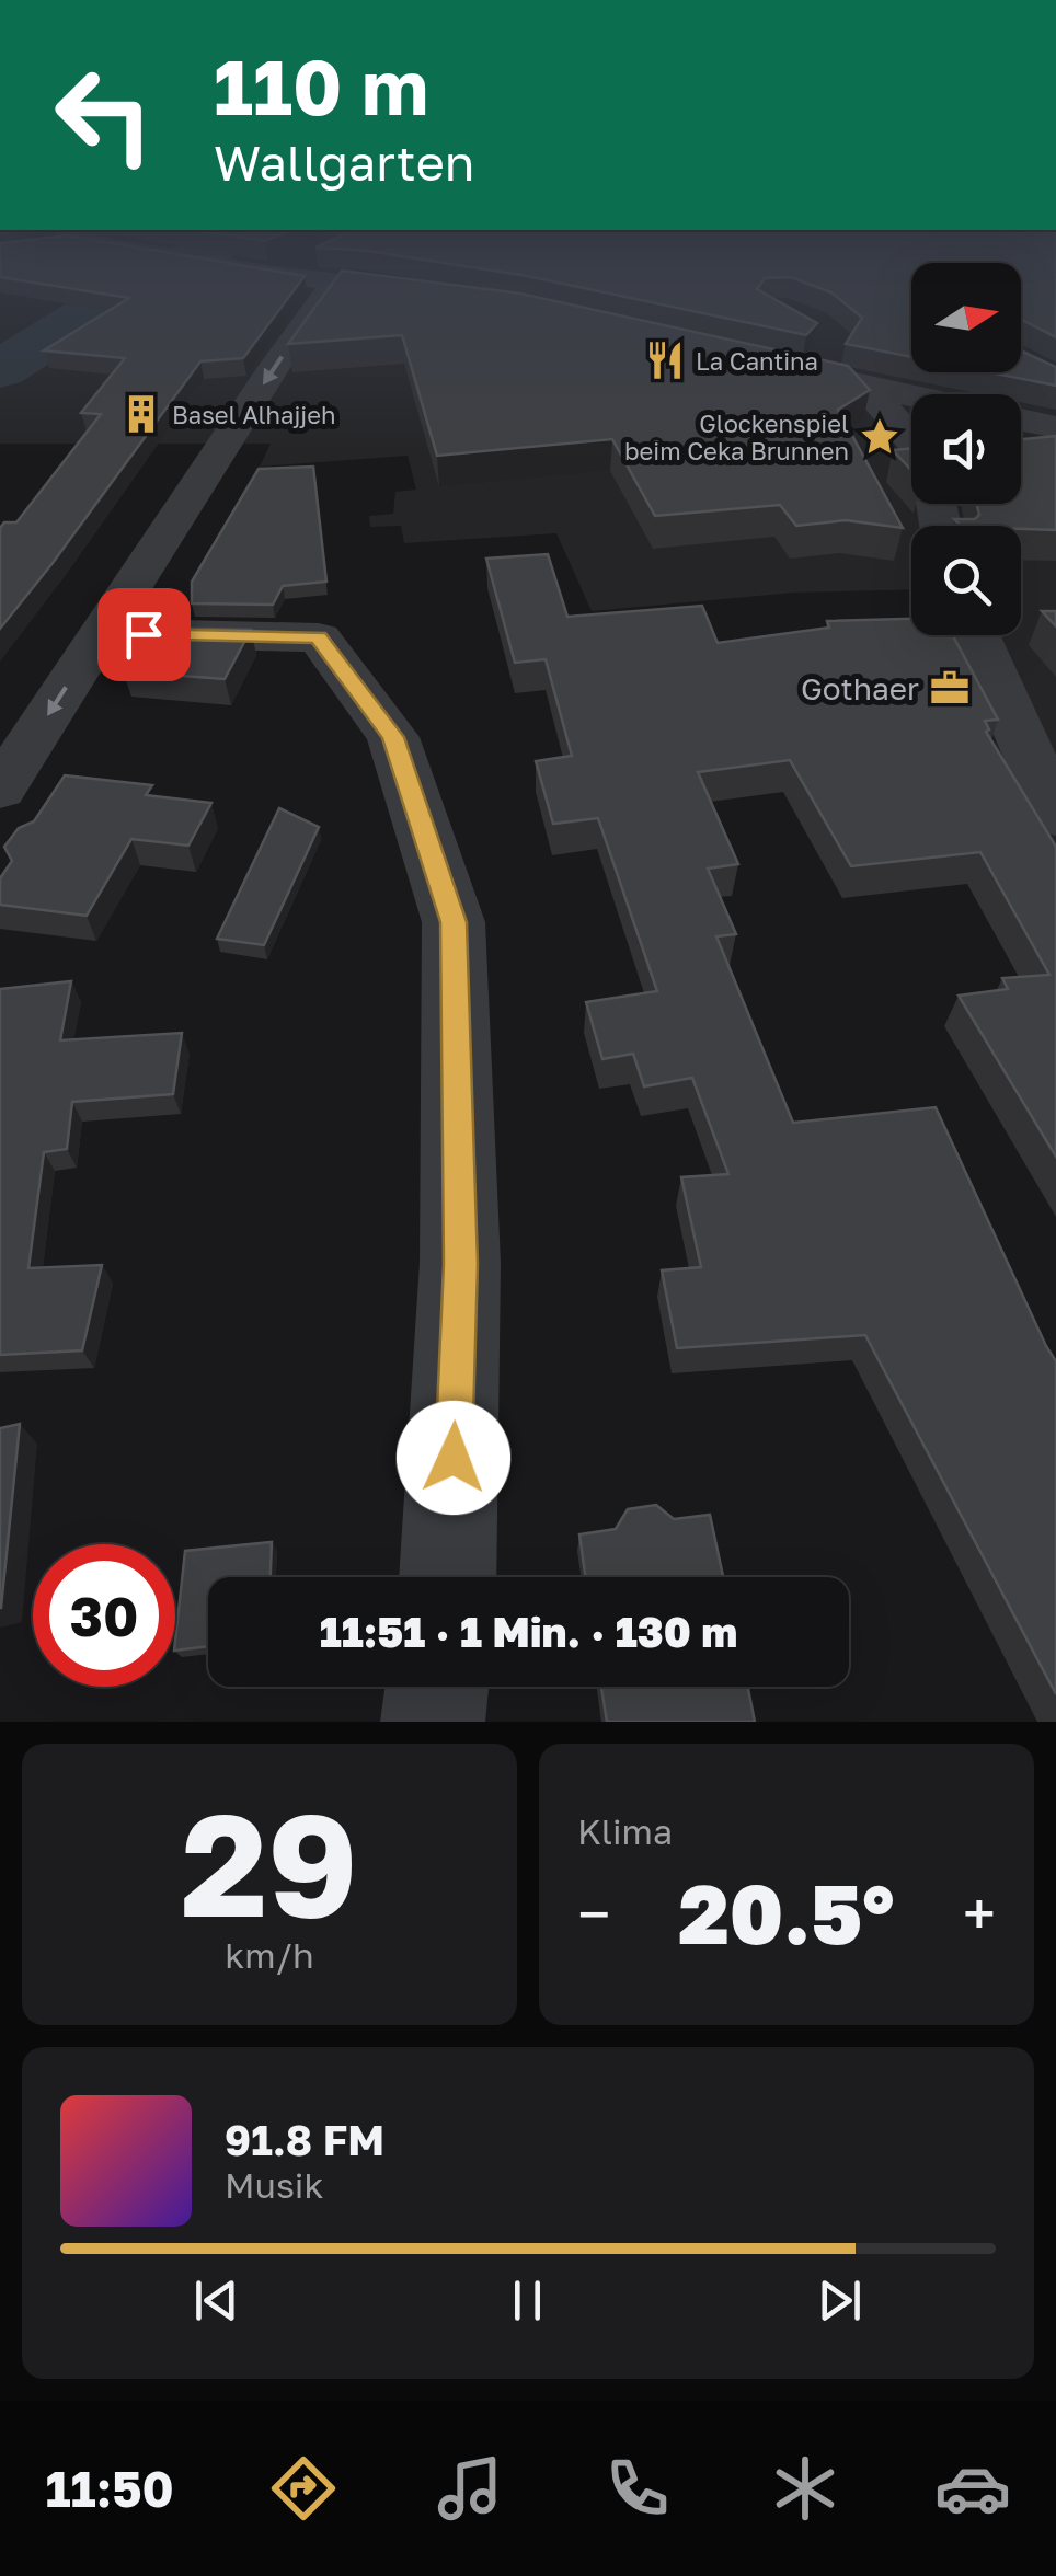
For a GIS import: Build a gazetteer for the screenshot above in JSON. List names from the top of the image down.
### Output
{
  "places": {
    "restaurant": ["La Cantina"],
    "building": ["Basel Alhajjeh"],
    "place": ["Glockenspiel beim Ceka Brunnen"],
    "office": ["Gothaer"]
  },
  "north": "right",
  "page": {
    "turn": ["110 m", "Wallgarten"],
    "limit": "30",
    "trip": "11:51 · 1 Min. · 130 m",
    "tile": [
      ["29", "km/h"],
      "Klima"
    ],
    "heat": ["−", "20.5°", "+"],
    "song": ["91.8 FM", "Musik"],
    "tabs": "11:50"
  }
}
